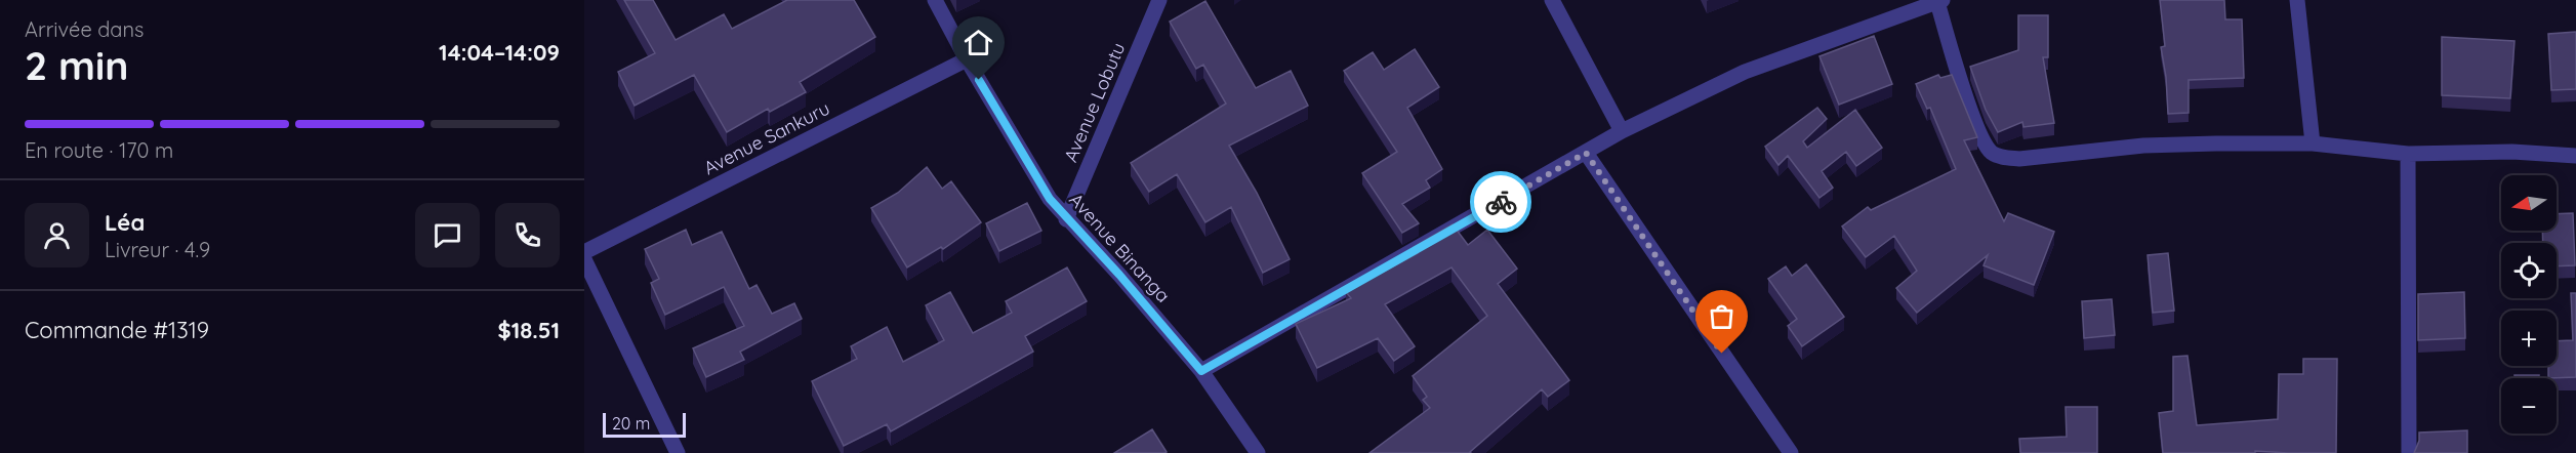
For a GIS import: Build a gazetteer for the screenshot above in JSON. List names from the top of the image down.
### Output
{
  "streets": {
    "street": ["Avenue Lobutu", "Avenue Sankuru", "Avenue Binanga"]
  },
  "crossings": [
    ["Avenue Lobutu", "Avenue Binanga"],
    ["Avenue Sankuru", "Avenue Binanga"]
  ],
  "scale_bar": "20 m",
  "north": "left",
  "page": {
    "heading": ["2 min", "Arrivée dans", "14:04–14:09"],
    "panel": [
      "Léa",
      "Livreur · 4.9",
      "Commande #1319",
      "$18.51"
    ],
    "bar": "En route · 170 m",
    "map_buttons": ["+", "−"],
    "scale": "20 m"
  }
}
